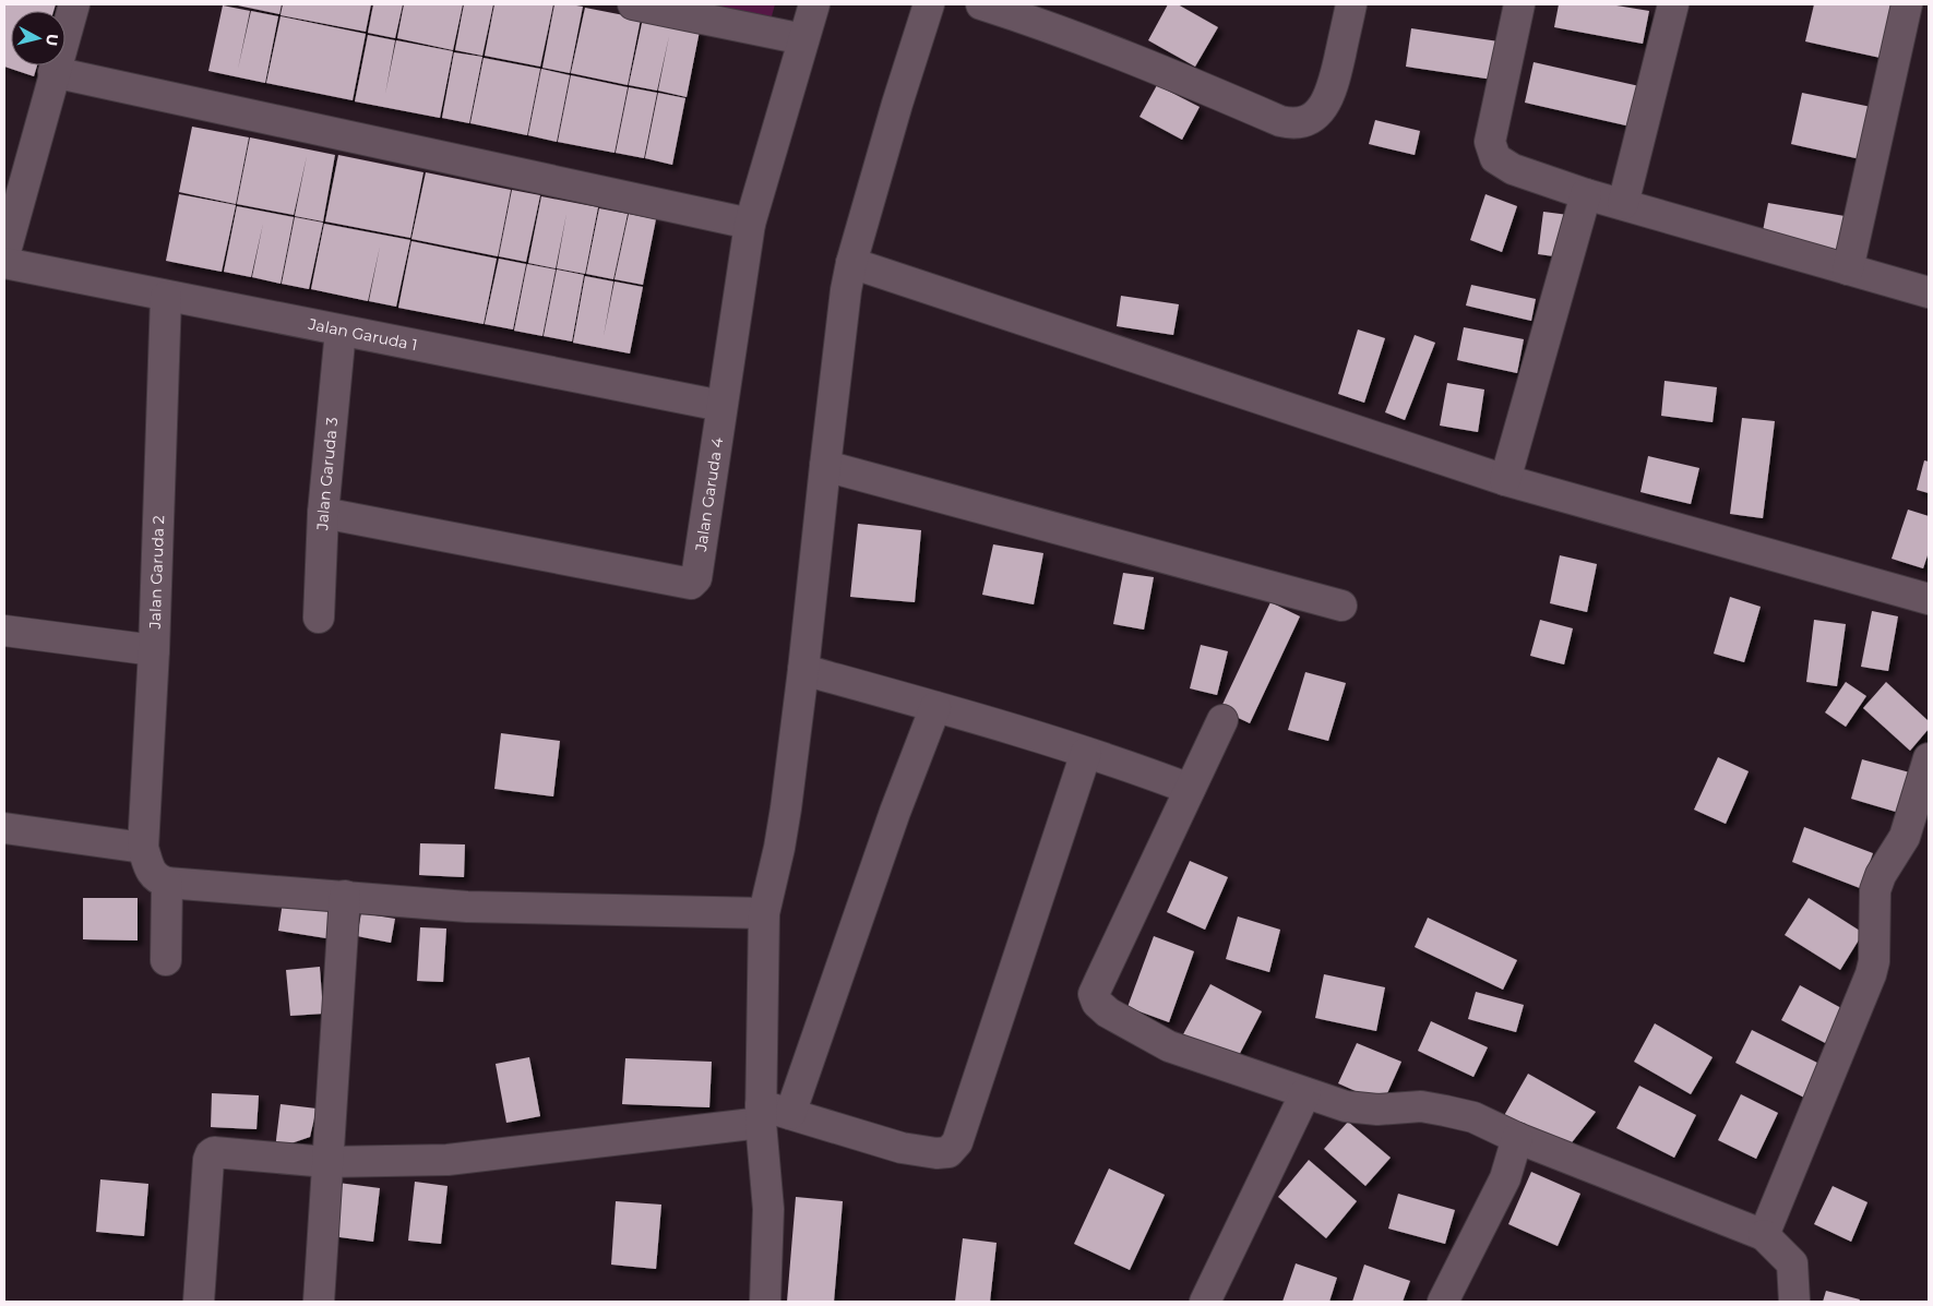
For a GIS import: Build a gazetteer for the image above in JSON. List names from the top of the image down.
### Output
{
  "streets": {
    "street": [
      "Jalan Garuda 1",
      "Jalan Garuda 3",
      "Jalan Garuda 4",
      "Jalan Garuda 2"
    ]
  },
  "crossings": [
    ["Jalan Garuda 1", "Jalan Garuda 3"],
    ["Jalan Garuda 1", "Jalan Garuda 4"],
    ["Jalan Garuda 1", "Jalan Garuda 2"],
    ["Jalan Garuda 3", "Jalan Garuda 4"]
  ],
  "north": "right"
}
